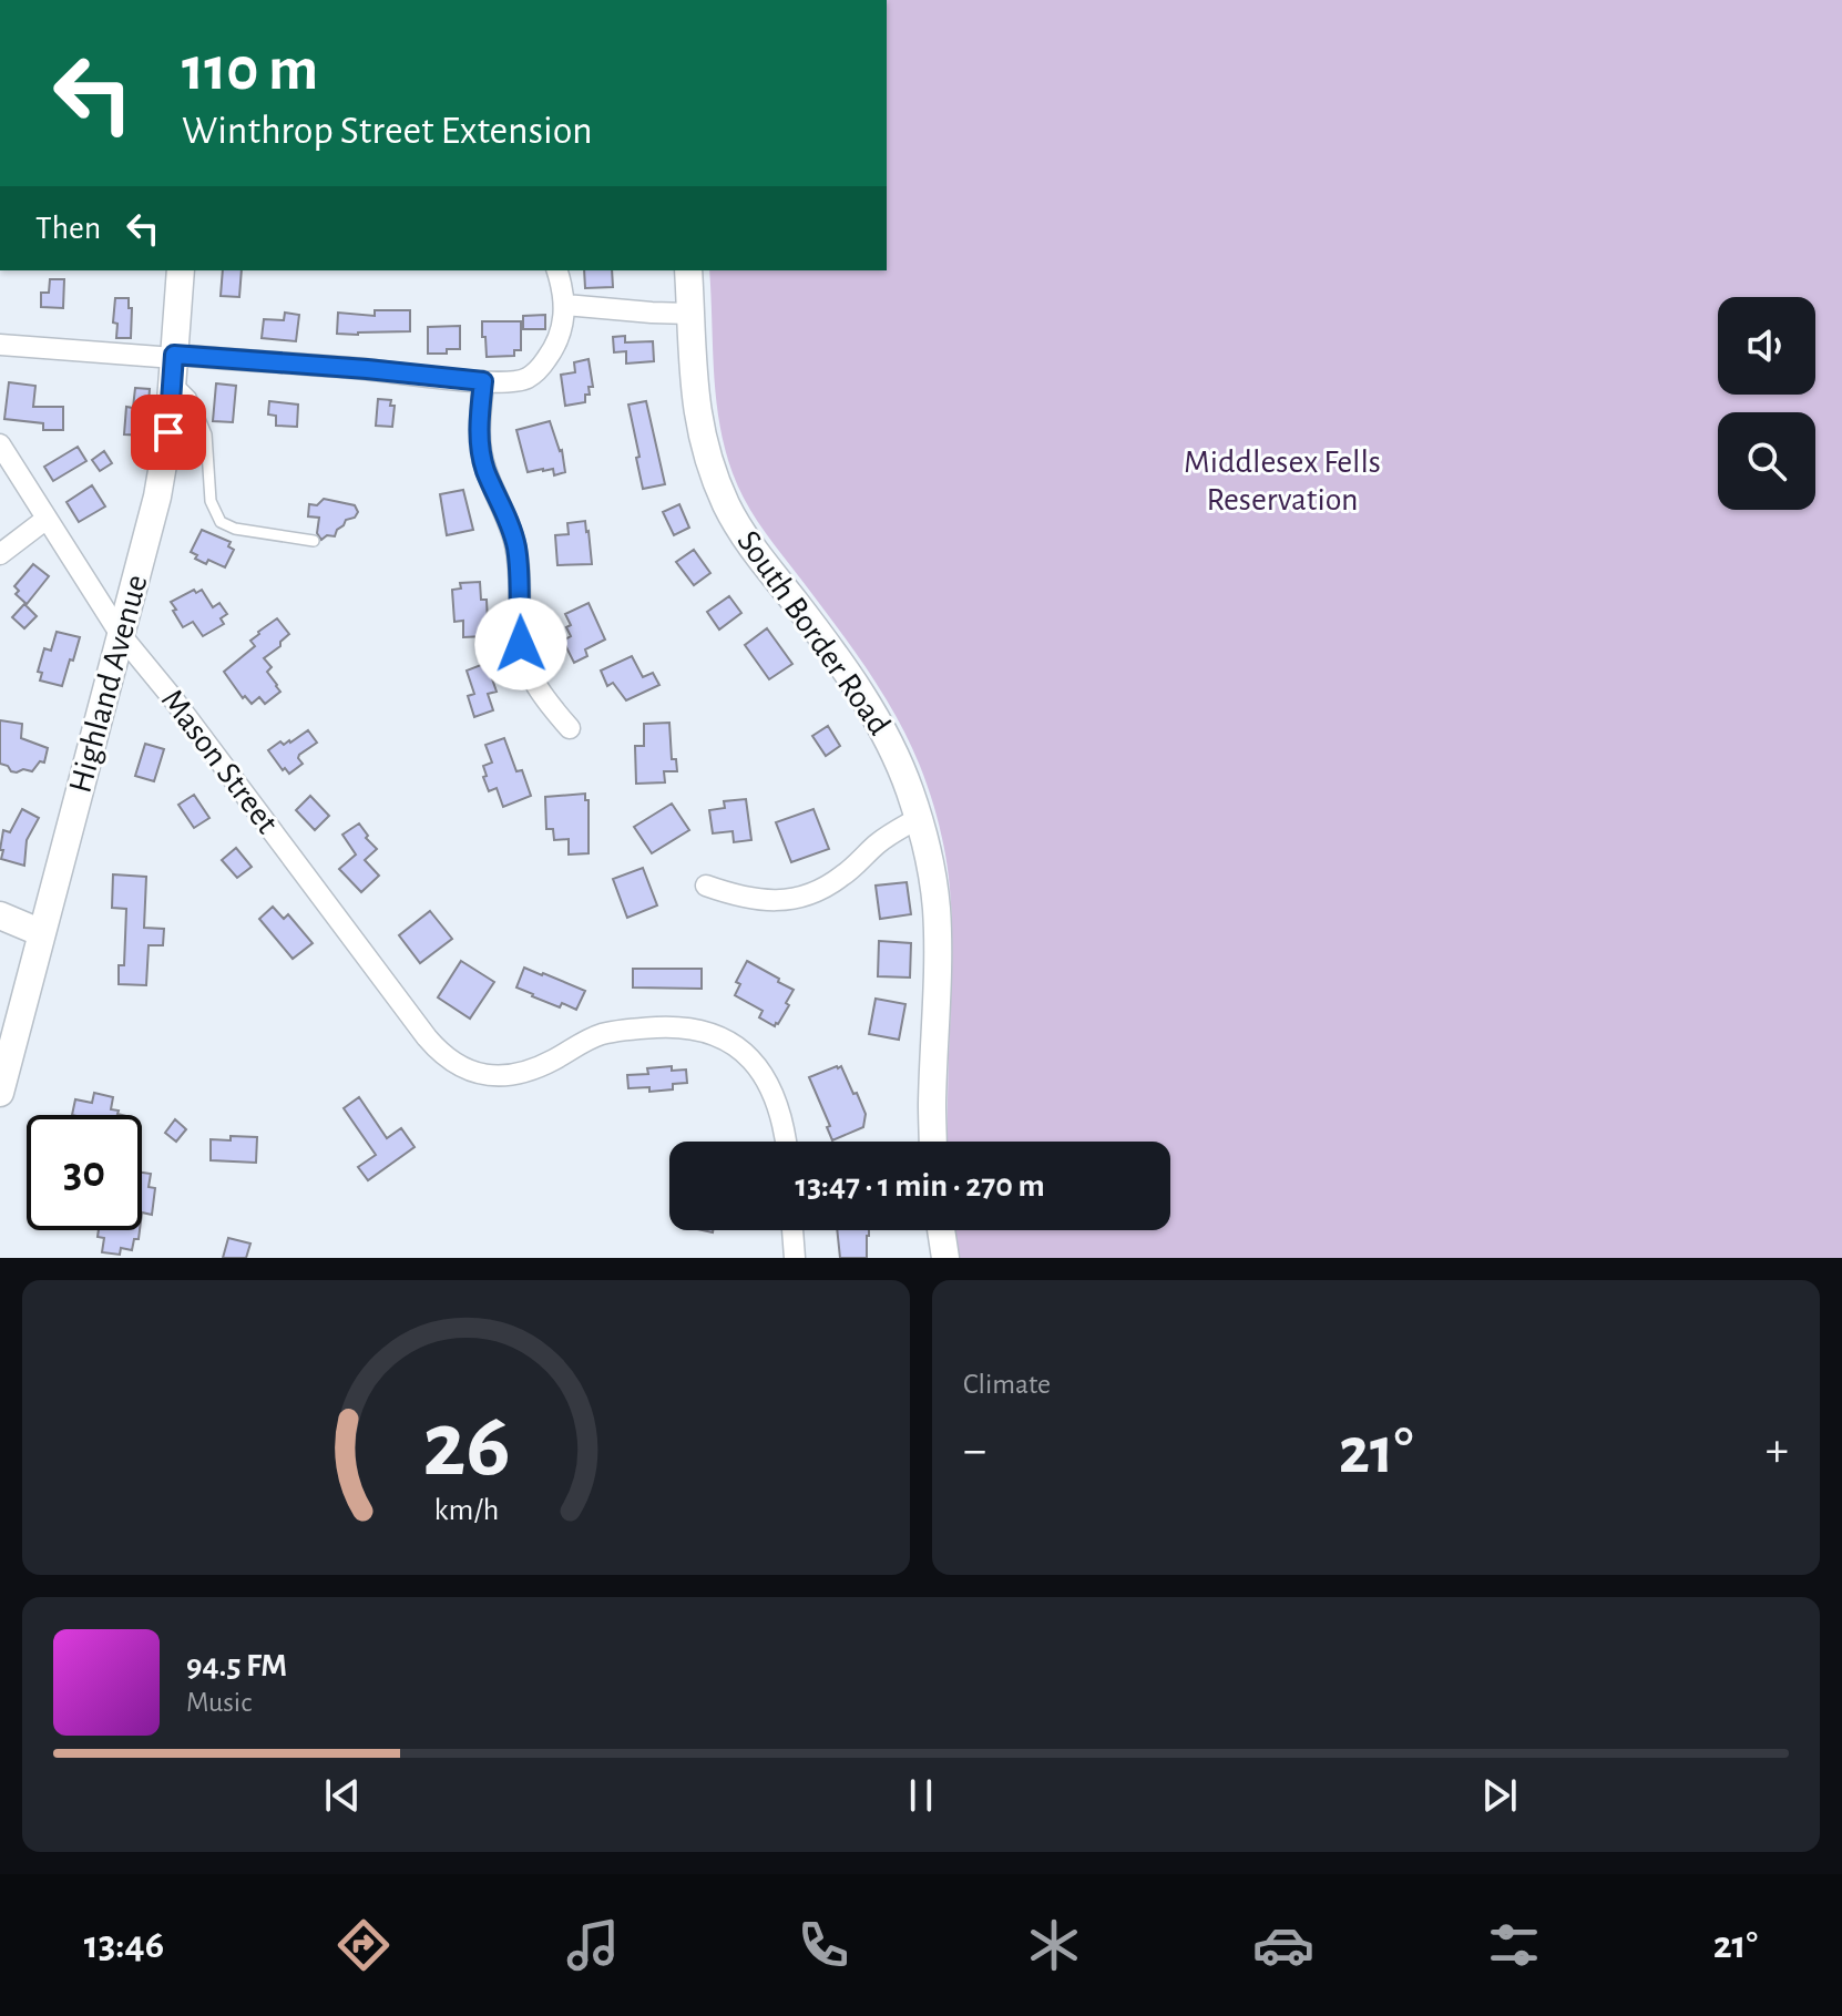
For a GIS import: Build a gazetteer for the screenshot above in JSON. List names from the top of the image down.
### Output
{
  "streets": {
    "main road": ["South Border Road", "Highland Avenue"],
    "street": ["Mason Street"]
  },
  "crossings": [
    ["Highland Avenue", "Mason Street"]
  ],
  "parks": ["Middlesex Fells Reservation"],
  "page": {
    "turn": ["110 m", "Winthrop Street Extension"],
    "then": "Then",
    "limit": "30",
    "trip": "13:47 · 1 min · 270 m",
    "tile": "Climate",
    "heat": ["−", "21°", "+"],
    "song": ["94.5 FM", "Music"],
    "tabs": ["13:46", "21°"],
    "gauge": ["26", "km/h"]
  }
}
